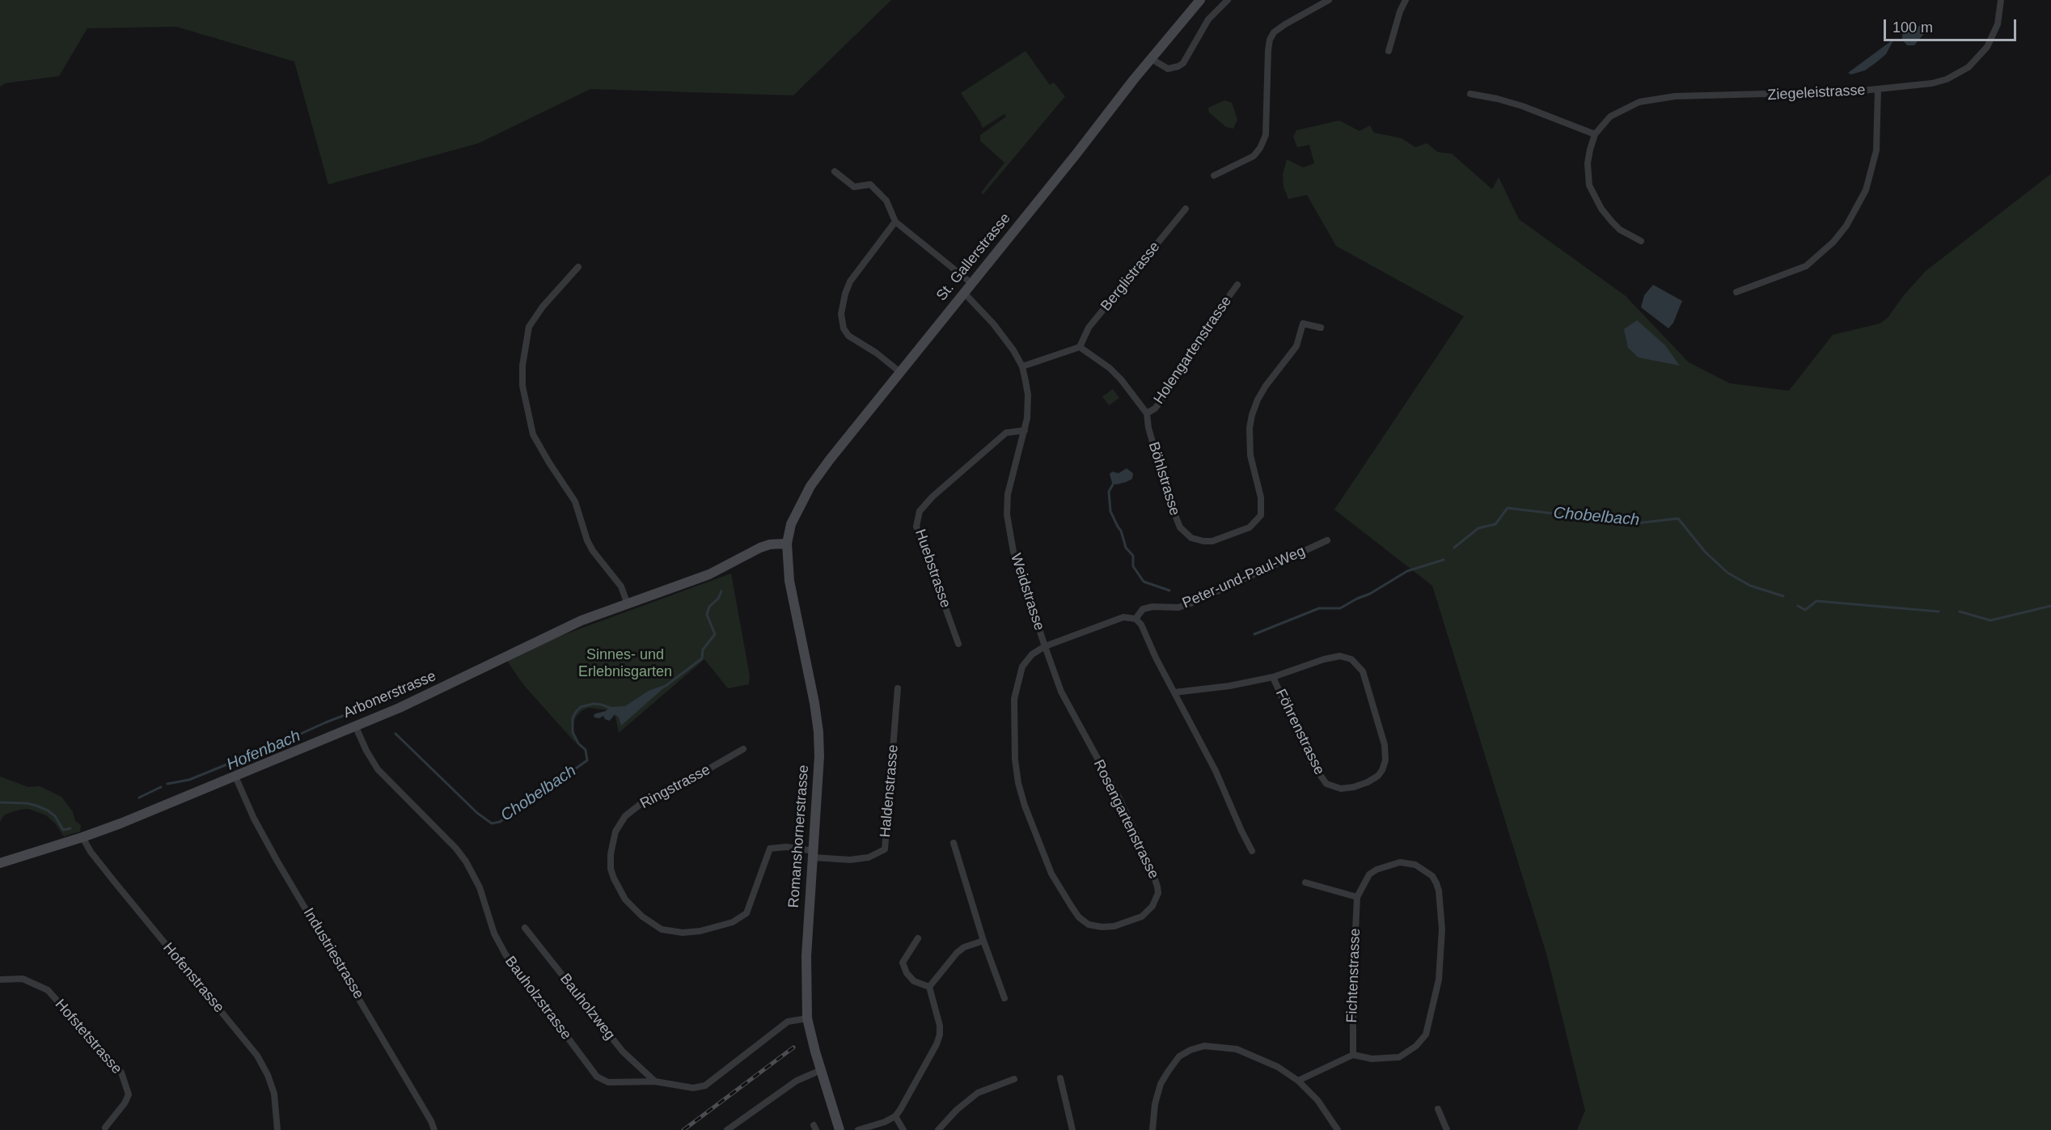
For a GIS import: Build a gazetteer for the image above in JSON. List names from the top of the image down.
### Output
{
  "streets": {
    "main road": ["St. Gallerstrasse", "Arbonerstrasse", "Romanshornerstrasse"],
    "street": [
      "Ziegeleistrasse",
      "Berglistrasse",
      "Holengartenstrasse",
      "Böhlstrasse",
      "Huebstrasse",
      "Peter-und-Paul-Weg",
      "Weidstrasse",
      "Föhrenstrasse",
      "Ringstrasse",
      "Haldenstrasse",
      "Rosengartenstrasse",
      "Industriestrasse",
      "Fichtenstrasse",
      "Hofenstrasse",
      "Bauholzstrasse",
      "Bauholzweg",
      "Hofstetstrasse"
    ]
  },
  "crossings": [
    ["St. Gallerstrasse", "Weidstrasse"],
    ["St. Gallerstrasse", "Arbonerstrasse"],
    ["St. Gallerstrasse", "Romanshornerstrasse"],
    ["Berglistrasse", "Böhlstrasse"],
    ["Holengartenstrasse", "Böhlstrasse"],
    ["Huebstrasse", "Weidstrasse"],
    ["Peter-und-Paul-Weg", "Weidstrasse"],
    ["Weidstrasse", "Rosengartenstrasse"],
    ["Arbonerstrasse", "Romanshornerstrasse"],
    ["Arbonerstrasse", "Industriestrasse"],
    ["Arbonerstrasse", "Hofenstrasse"],
    ["Arbonerstrasse", "Bauholzstrasse"],
    ["Ringstrasse", "Haldenstrasse"],
    ["Ringstrasse", "Romanshornerstrasse"],
    ["Haldenstrasse", "Romanshornerstrasse"],
    ["Romanshornerstrasse", "Bauholzstrasse"],
    ["Bauholzstrasse", "Bauholzweg"]
  ],
  "water": ["Chobelbach", "Hofenbach"],
  "parks": ["Sinnes- und Erlebnisgarten"],
  "scale_bar": "100 m"
}
